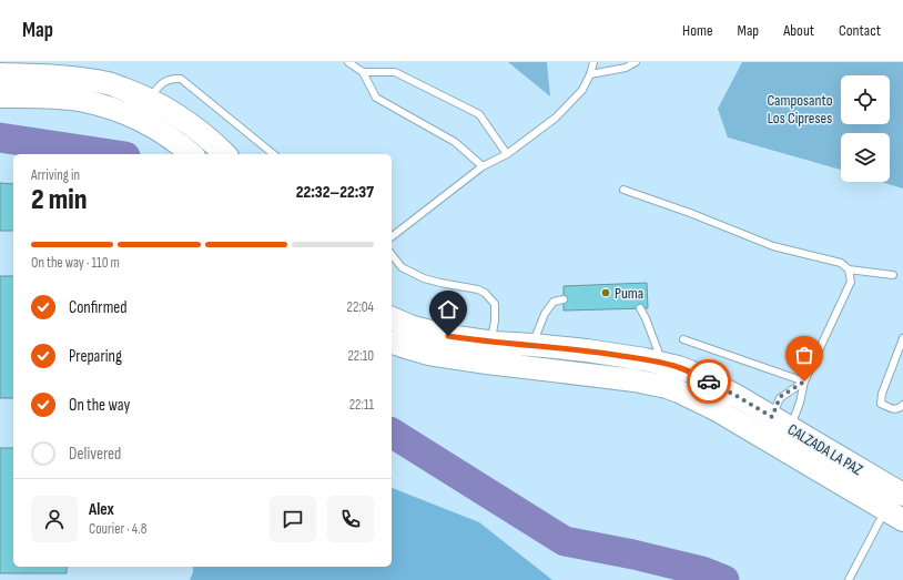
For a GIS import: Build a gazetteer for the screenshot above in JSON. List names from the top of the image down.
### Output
{
  "streets": {
    "main road": ["CALZADA LA PAZ"]
  },
  "parks": ["Camposanto Los Cipreses"],
  "places": ["Puma"],
  "page": {
    "header": "Map",
    "nav": [
      "Home",
      "Map",
      "About",
      "Contact"
    ],
    "heading": ["2 min", "Arriving in", "22:32–22:37"],
    "panel": ["Alex", "Courier · 4.8"],
    "bar": "On the way · 110 m",
    "list": [
      ["Confirmed", "22:04"],
      ["Preparing", "22:10"],
      ["On the way", "22:11"],
      "Delivered"
    ]
  }
}
